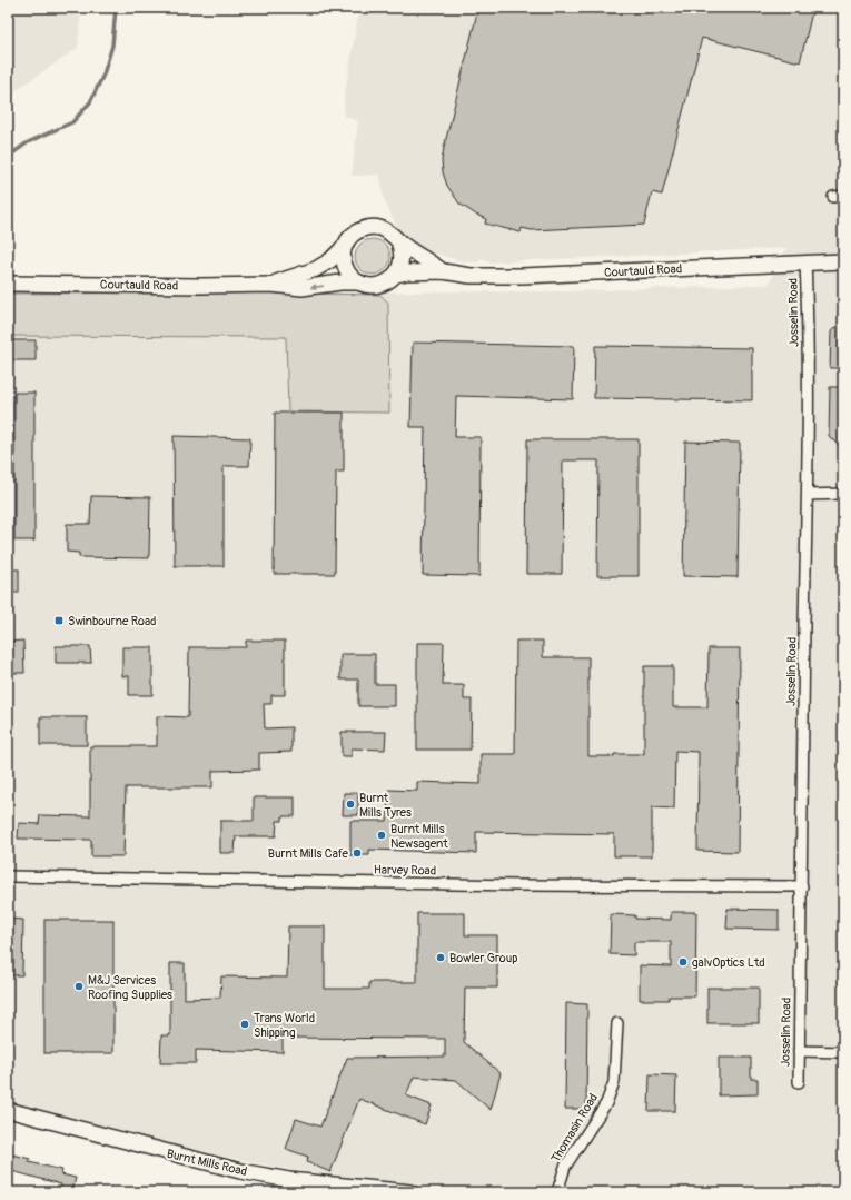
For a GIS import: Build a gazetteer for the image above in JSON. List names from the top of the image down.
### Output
{
  "streets": {
    "street": [
      "Courtauld Road",
      "Josselin Road",
      "Harvey Road",
      "Thomasin Road",
      "Burnt Mills Road"
    ]
  },
  "crossings": [
    ["Courtauld Road", "Josselin Road"],
    ["Josselin Road", "Harvey Road"]
  ],
  "places": {
    "transit": ["Swinbourne Road"],
    "other": [
      "Burnt Mills Tyres",
      "Burnt Mills Newsagent",
      "Burnt Mills Cafe",
      "Bowler Group",
      "galvOptics Ltd",
      "M&J Services Roofing Supplies",
      "Trans World Shipping"
    ]
  }
}
